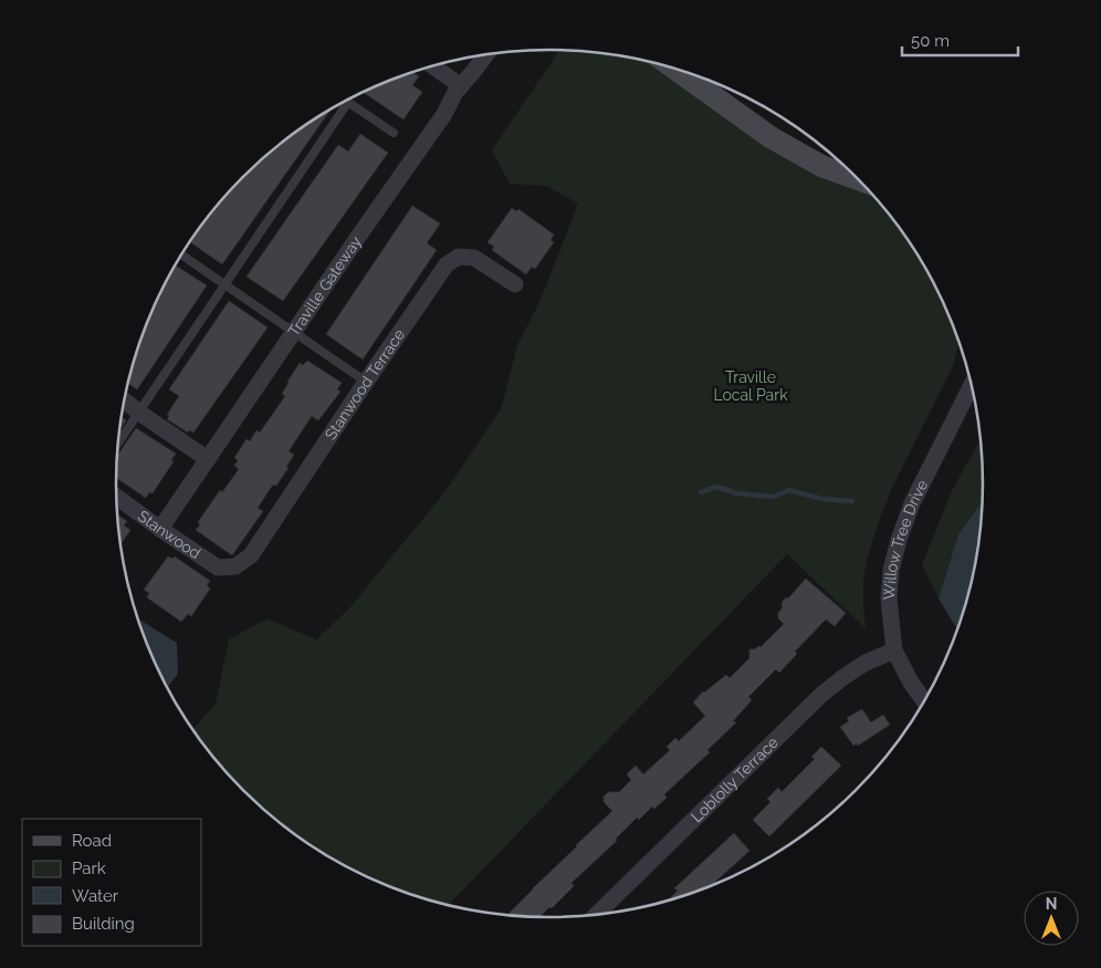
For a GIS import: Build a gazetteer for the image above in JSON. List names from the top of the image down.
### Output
{
  "streets": {
    "street": [
      "Traville Gateway",
      "Stanwood Terrace",
      "Stanwood",
      "Willow Tree Drive",
      "Loblolly Terrace"
    ]
  },
  "crossings": [
    ["Traville Gateway", "Stanwood"],
    ["Stanwood Terrace", "Stanwood"],
    ["Willow Tree Drive", "Loblolly Terrace"]
  ],
  "parks": ["Traville Local Park"],
  "legend": [
    "Road",
    "Park",
    "Water",
    "Building"
  ],
  "scale_bar": "50 m",
  "north": "top"
}
